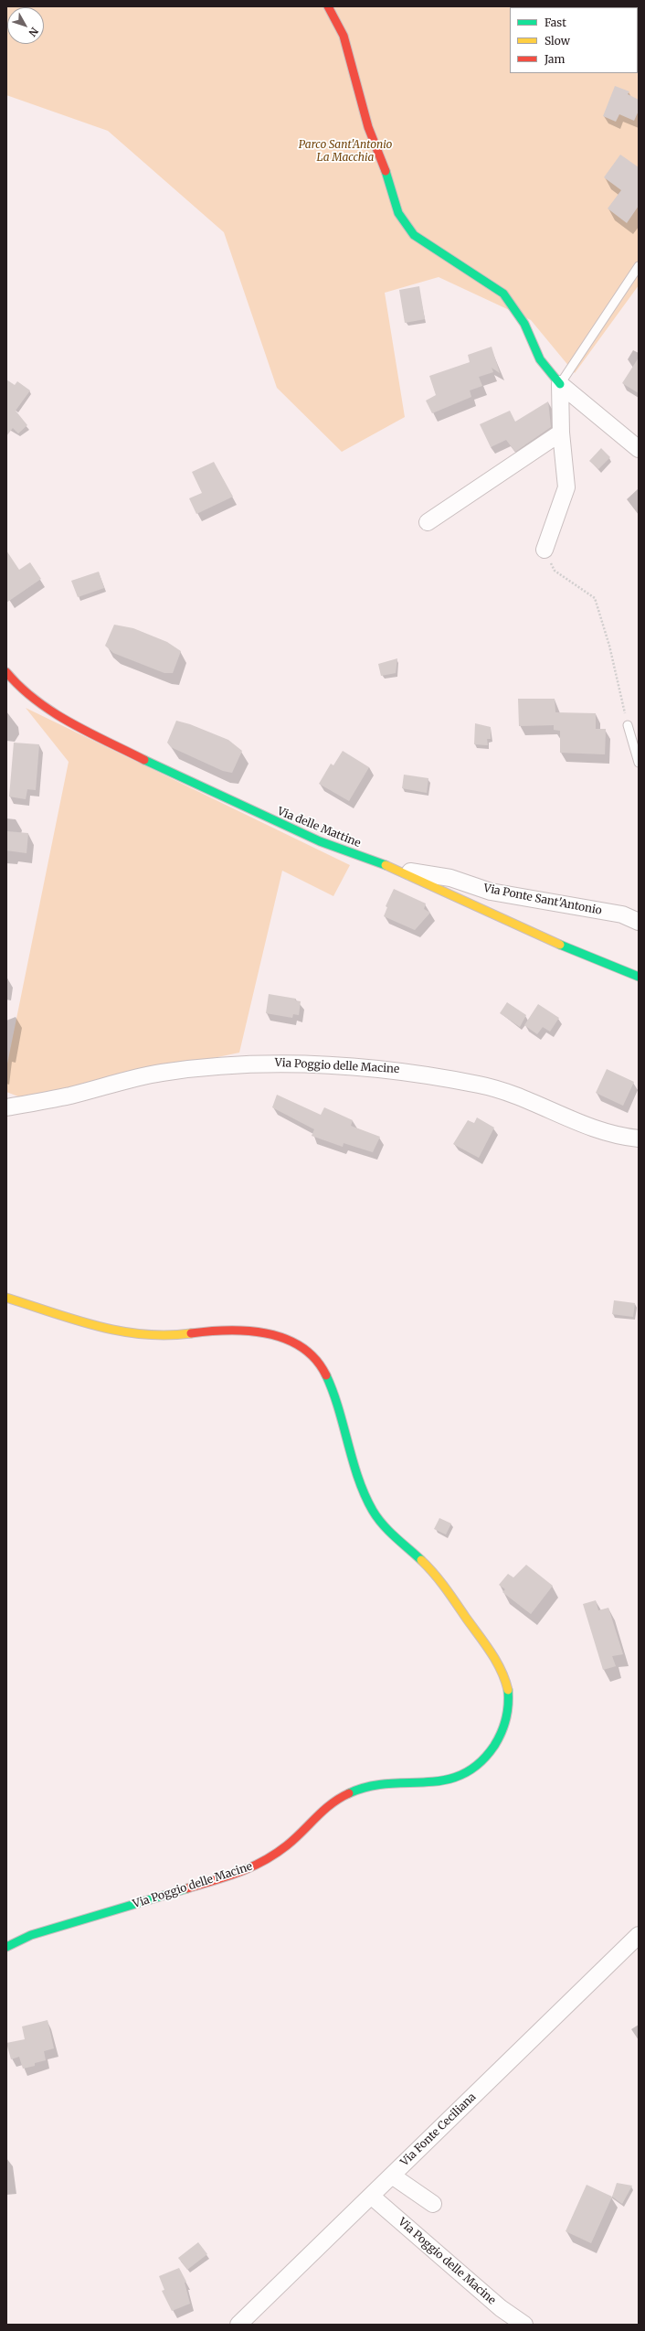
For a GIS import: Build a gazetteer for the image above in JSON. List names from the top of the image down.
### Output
{
  "streets": {
    "street": [
      "Via delle Mattine",
      "Via Ponte Sant'Antonio",
      "Via Poggio delle Macine",
      "Via Fonte Ceciliana"
    ]
  },
  "crossings": [
    ["Via delle Mattine", "Via Ponte Sant'Antonio"],
    ["Via Poggio delle Macine", "Via Fonte Ceciliana"]
  ],
  "parks": ["Parco Sant'Antonio La Macchia"],
  "legend": ["Fast", "Slow", "Jam"],
  "north": "bottom right"
}
